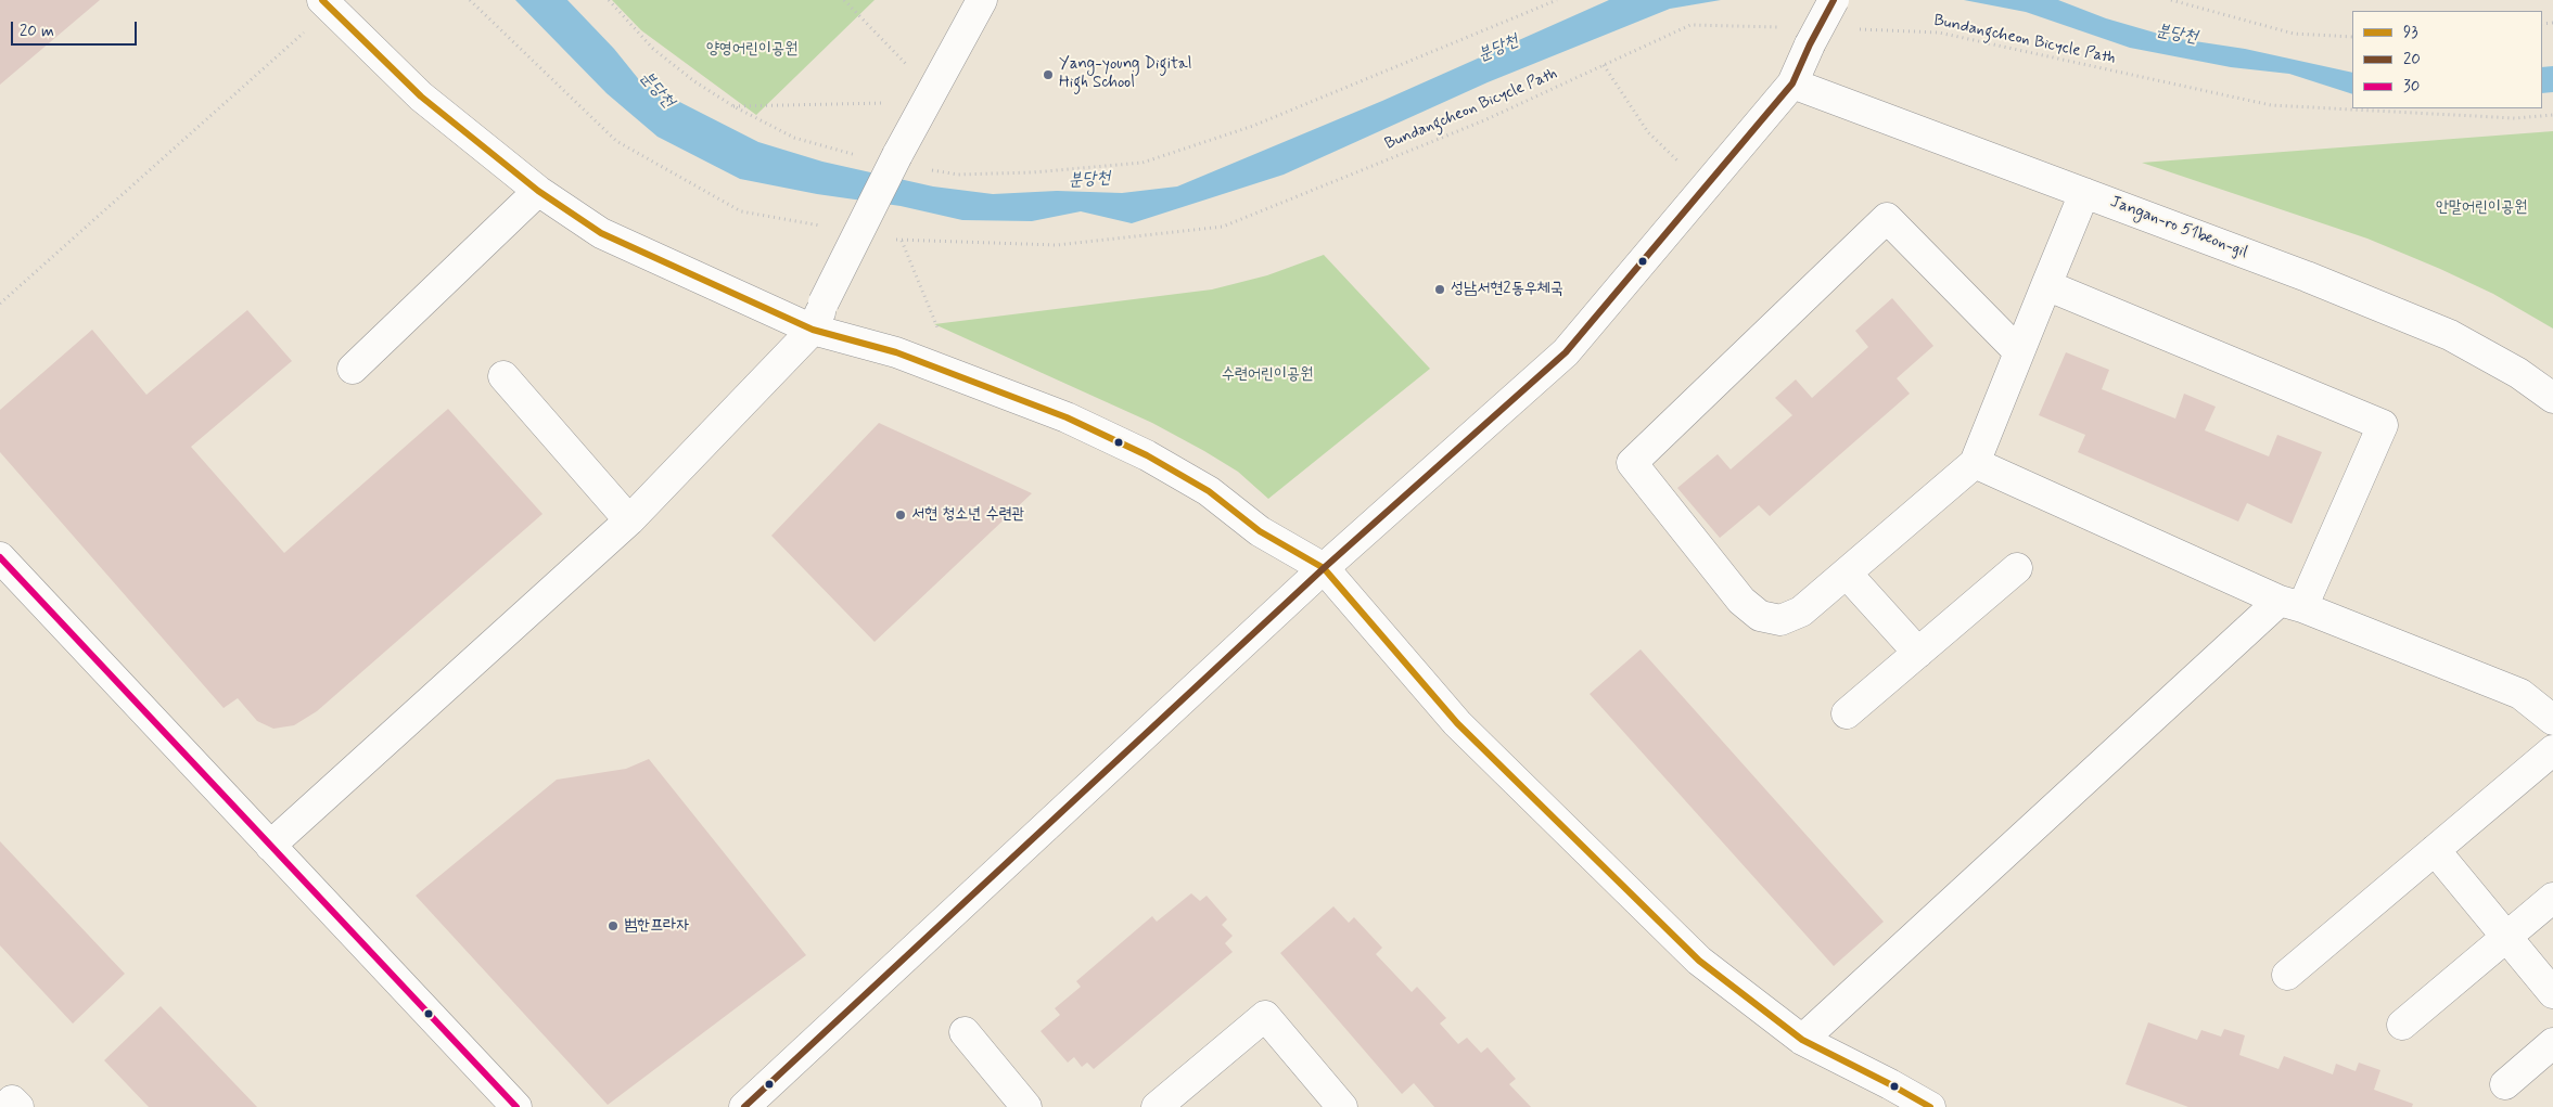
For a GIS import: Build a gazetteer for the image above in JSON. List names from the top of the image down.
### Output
{
  "streets": {
    "street": ["Jangan-ro 51beon-gil"],
    "path": ["Bundangcheon Bicycle Path"]
  },
  "water": ["분당천"],
  "parks": ["양영어린이공원", "안말어린이공원", "수련어린이공원"],
  "places": [
    "Yang-young Digital High School",
    "성남서현2동우체국",
    "서현 청소년 수련관",
    "범한프라자"
  ],
  "lines": ["transit line 93", "transit line 20", "transit line 30"],
  "legend": ["93", "20", "30"],
  "scale_bar": "20 m"
}
